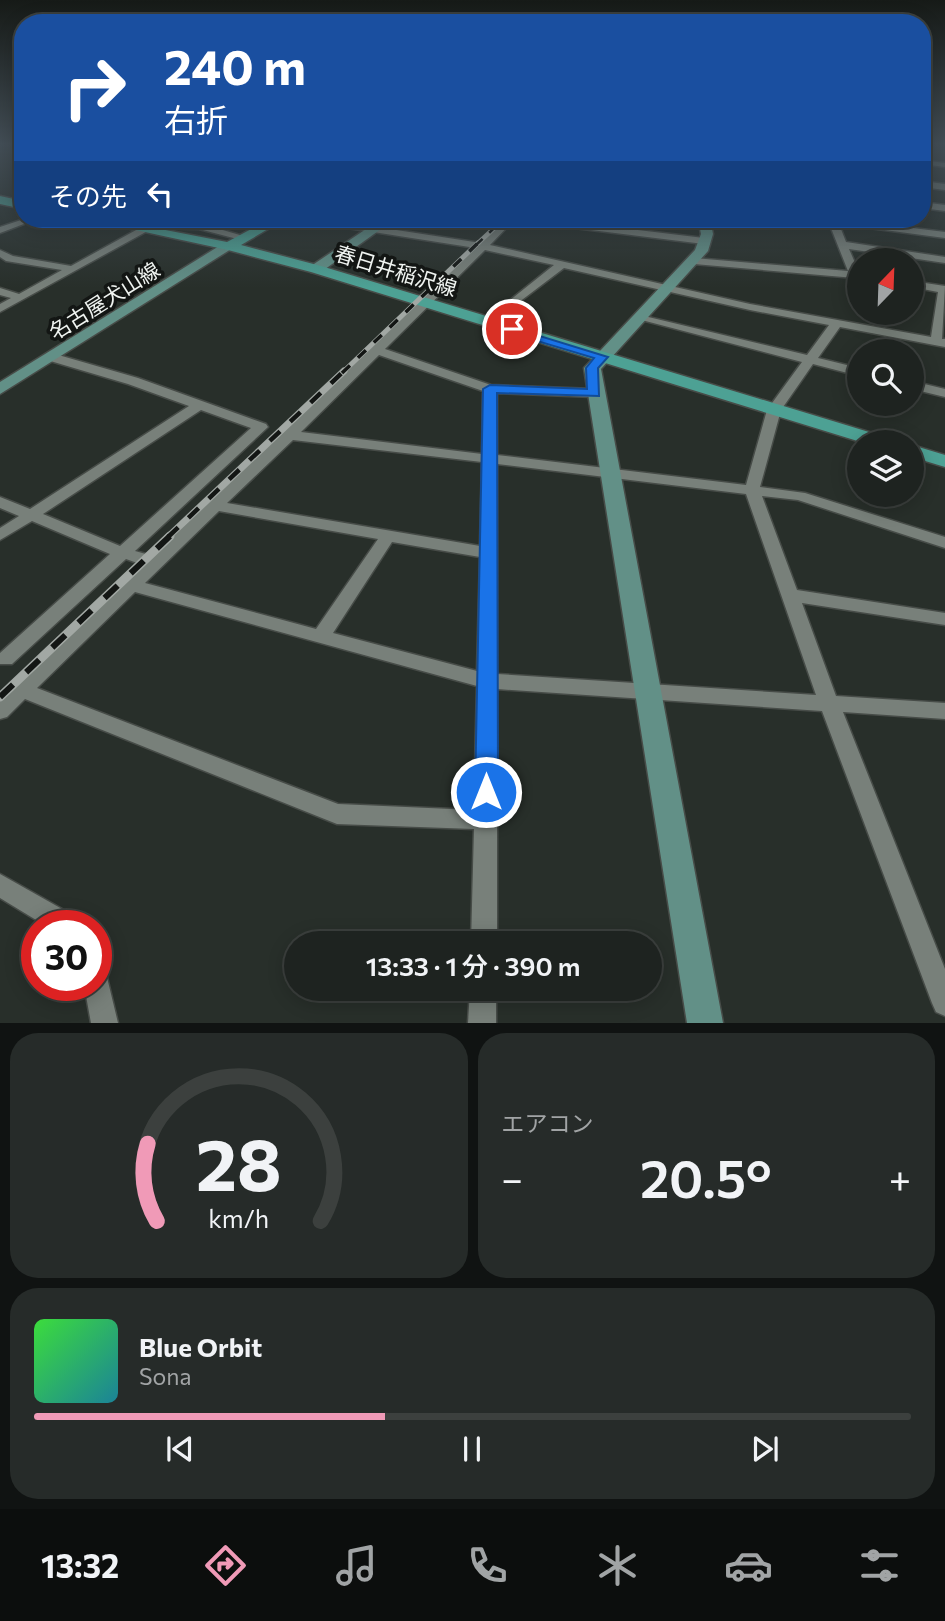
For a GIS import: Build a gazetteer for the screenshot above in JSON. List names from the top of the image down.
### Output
{
  "streets": {
    "main road": ["春日井稲沢線"],
    "street": ["名古屋犬山線"]
  },
  "crossings": [
    ["春日井稲沢線", "名古屋犬山線"]
  ],
  "north": "top right",
  "page": {
    "turn": ["240 m", "右折"],
    "then": "その先",
    "limit": "30",
    "trip": "13:33 · 1 分 · 390 m",
    "tile": "エアコン",
    "heat": ["−", "20.5°", "+"],
    "song": ["Blue Orbit", "Sona"],
    "tabs": "13:32",
    "gauge": ["28", "km/h"]
  }
}
